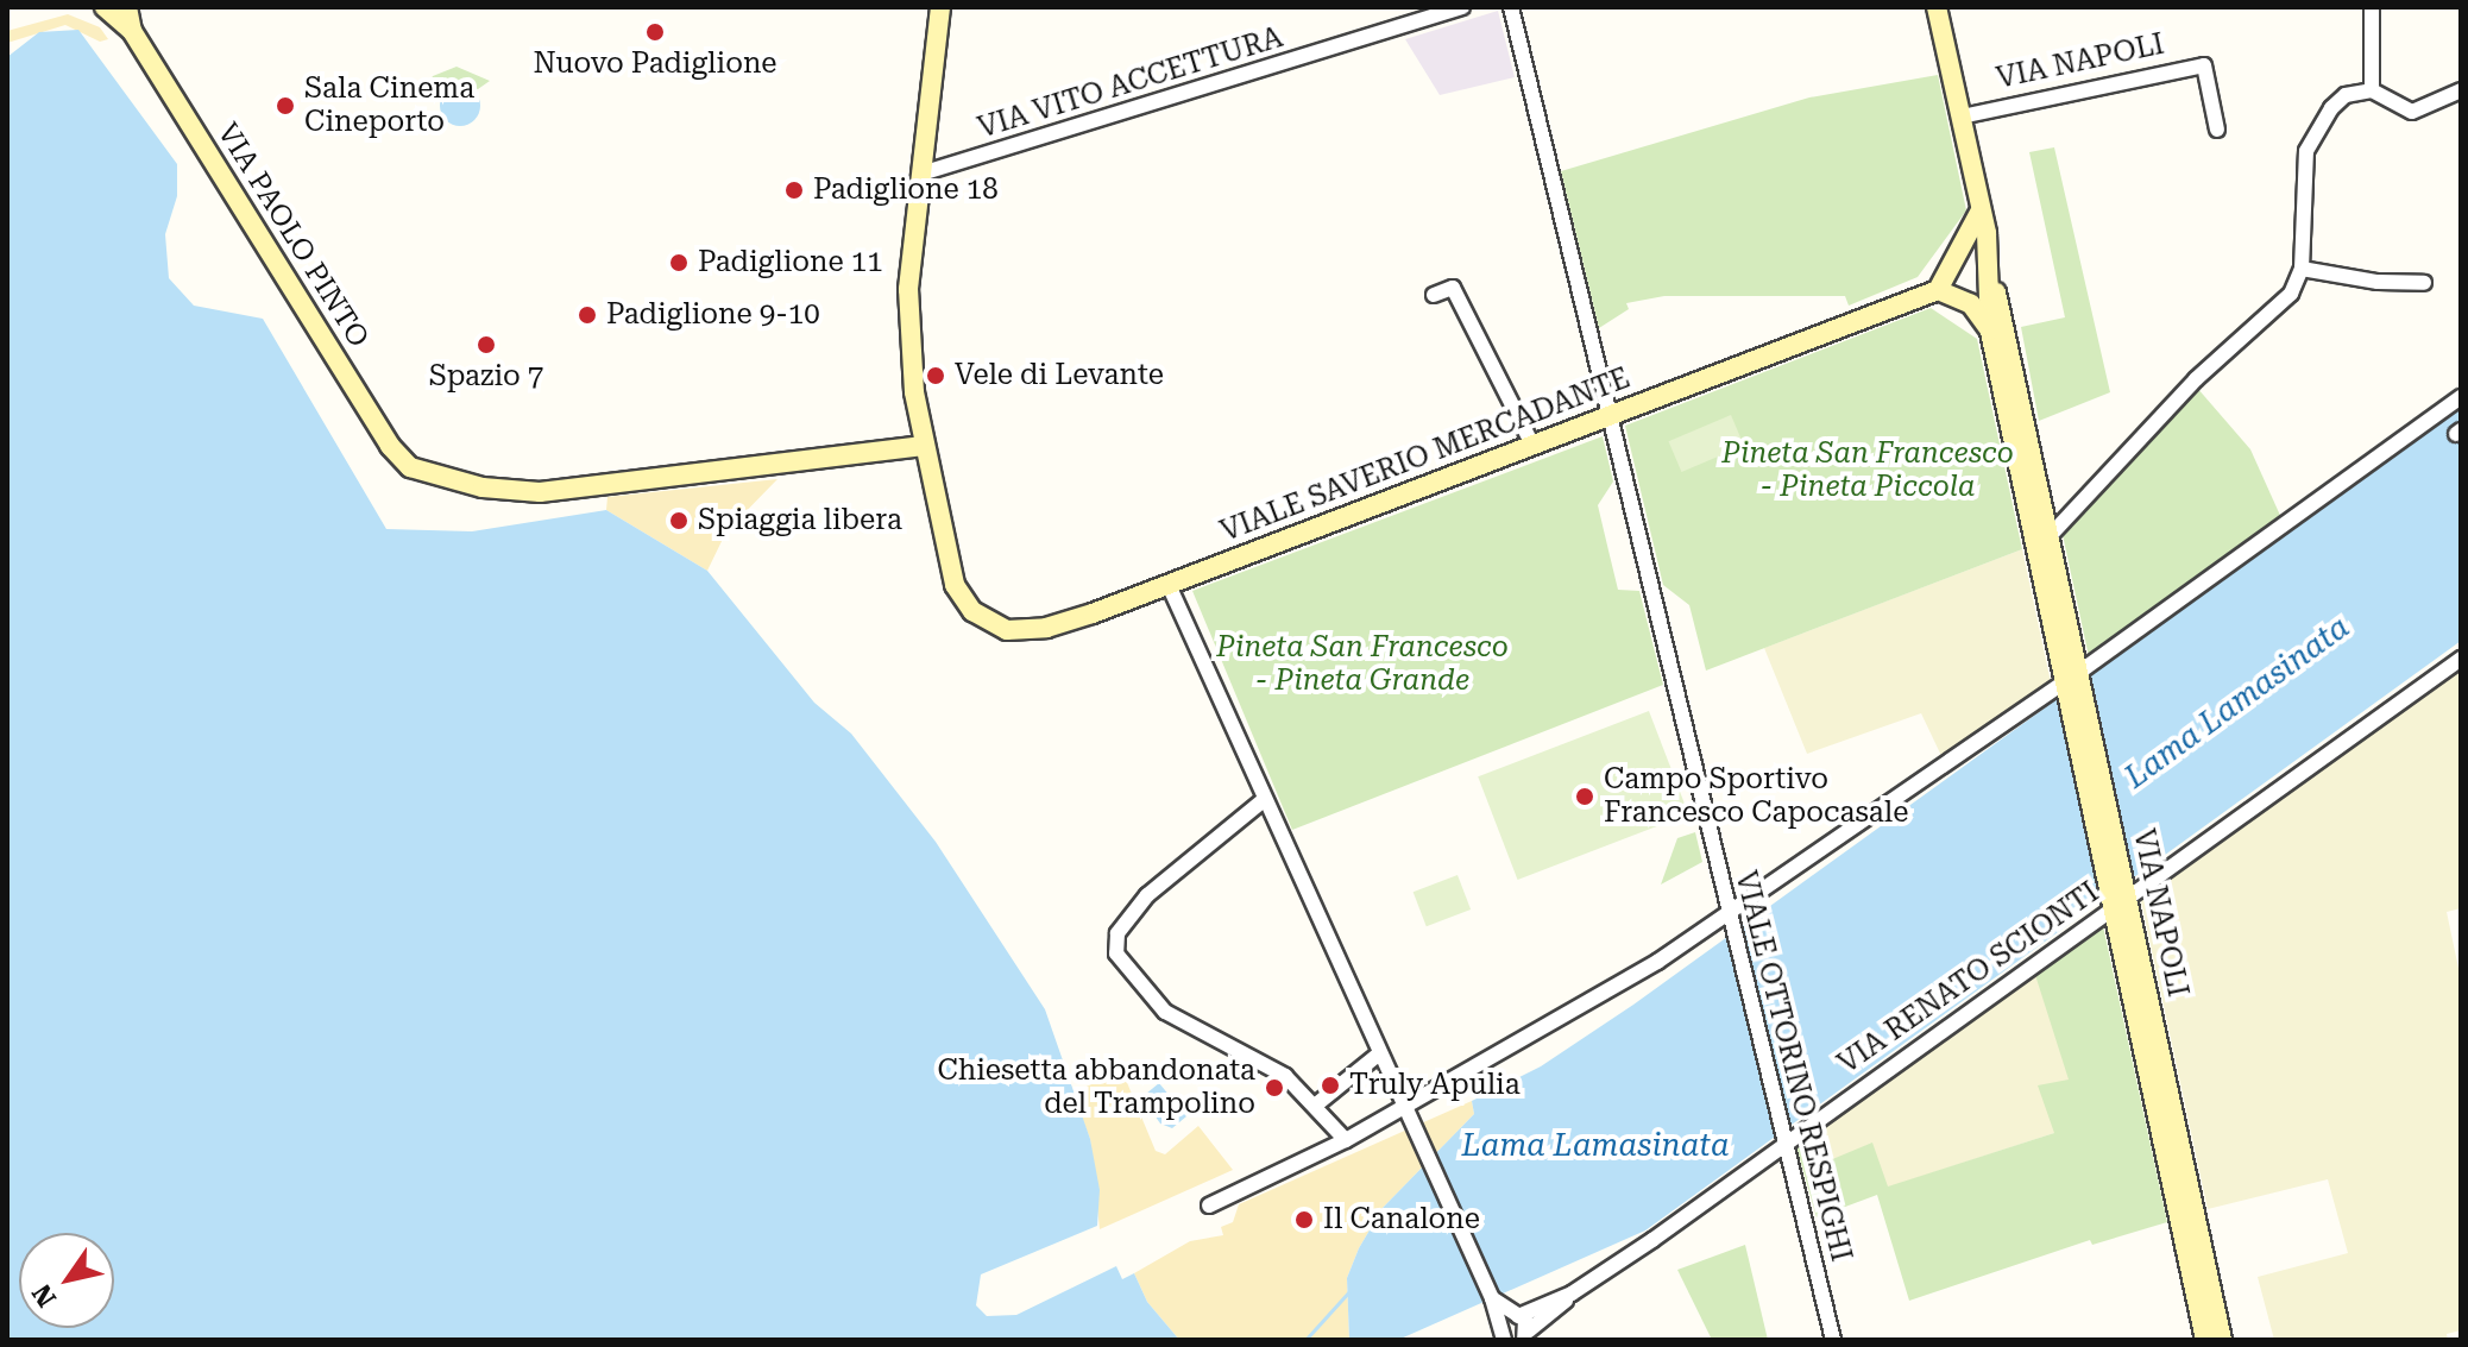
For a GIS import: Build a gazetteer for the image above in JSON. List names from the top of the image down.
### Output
{
  "streets": {
    "main road": ["VIA NAPOLI", "VIA PAOLO PINTO", "VIALE SAVERIO MERCADANTE"],
    "street": ["VIA VITO ACCETTURA", "VIA RENATO SCIONTI", "VIALE OTTORINO RESPIGHI"]
  },
  "crossings": [
    ["VIA NAPOLI", "VIA RENATO SCIONTI"],
    ["VIA PAOLO PINTO", "VIALE SAVERIO MERCADANTE"],
    ["VIALE SAVERIO MERCADANTE", "VIALE OTTORINO RESPIGHI"],
    ["VIA RENATO SCIONTI", "VIALE OTTORINO RESPIGHI"]
  ],
  "water": ["Lama Lamasinata"],
  "parks": ["Pineta San Francesco - Pineta Piccola", "Pineta San Francesco - Pineta Grande"],
  "places": [
    "Nuovo Padiglione",
    "Sala Cinema Cineporto",
    "Padiglione 18",
    "Padiglione 11",
    "Padiglione 9-10",
    "Spazio 7",
    "Vele di Levante",
    "Spiaggia libera",
    "Campo Sportivo Francesco Capocasale",
    "Truly Apulia",
    "Chiesetta abbandonata del Trampolino",
    "Il Canalone"
  ],
  "north": "bottom left"
}
